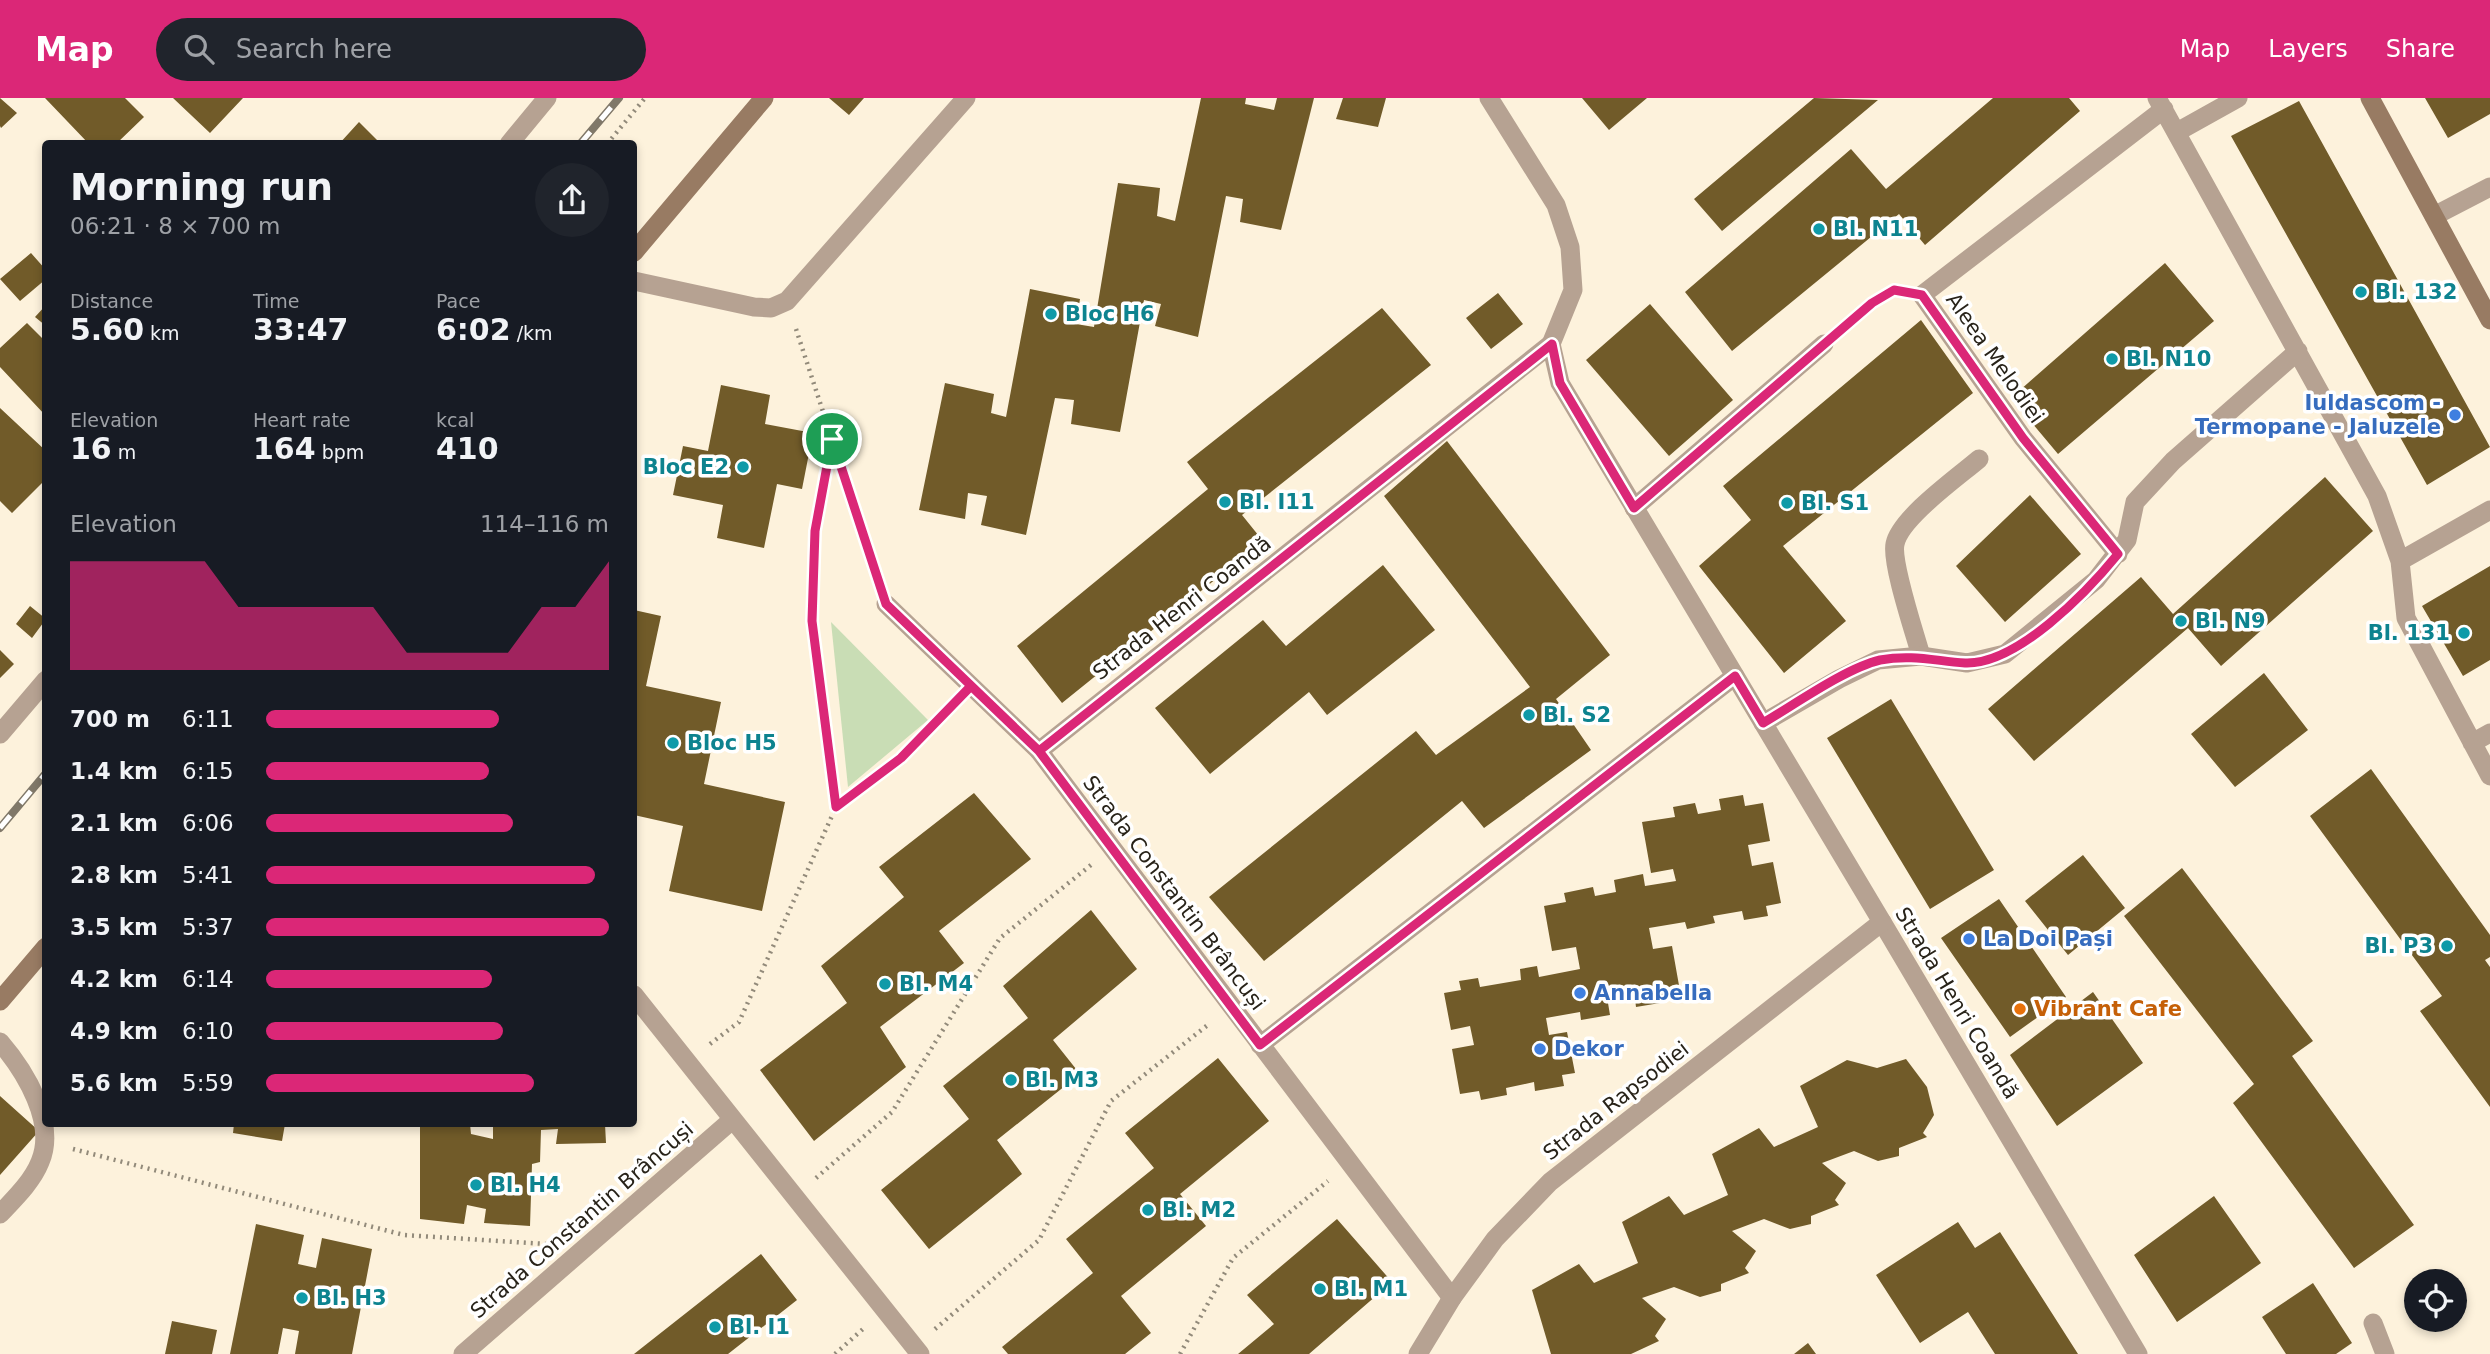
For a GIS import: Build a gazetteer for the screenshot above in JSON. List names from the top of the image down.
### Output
{
  "streets": {
    "street": [
      "Aleea Melodiei",
      "Strada Henri Coandă",
      "Strada Constantin Brâncuși",
      "Strada Rapsodiei"
    ]
  },
  "crossings": [
    ["Strada Henri Coandă", "Strada Constantin Brâncuși"],
    ["Strada Henri Coandă", "Strada Rapsodiei"],
    ["Strada Constantin Brâncuși", "Strada Rapsodiei"]
  ],
  "places": [
    "Bl. N11",
    "Bl. 132",
    "Bloc H6",
    "Bl. N10",
    "Iuldascom - Termopane - Jaluzele",
    "Bloc E2",
    "Bl. I11",
    "Bl. S1",
    "Bl. N9",
    "Bl. 131",
    "Bl. S2",
    "Bloc H5",
    "La Doi Pași",
    "Bl. P3",
    "Bl. M4",
    "Annabella",
    "Vibrant Cafe",
    "Dekor",
    "Bl. M3",
    "Bl. H4",
    "Bl. M2",
    "Bl. M1",
    "Bl. H3",
    "Bl. I1"
  ],
  "page": {
    "header": "Map",
    "search": "Search here",
    "nav": ["Map", "Layers", "Share"],
    "heading": ["Morning run", "06:21 · 8 × 700 m"],
    "stats": [
      ["Distance", "5.60 km"],
      ["Time", "33:47"],
      ["Pace", "6:02 /km"],
      ["Elevation", "16 m"],
      ["Heart rate", "164 bpm"],
      ["kcal", "410"]
    ],
    "chart": ["Elevation", "114–116 m"],
    "list": [
      {
        "name": "700 m",
        "note": "6:11"
      },
      {
        "name": "1.4 km",
        "note": "6:15"
      },
      {
        "name": "2.1 km",
        "note": "6:06"
      },
      {
        "name": "2.8 km",
        "note": "5:41"
      },
      {
        "name": "3.5 km",
        "note": "5:37"
      },
      {
        "name": "4.2 km",
        "note": "6:14"
      },
      {
        "name": "4.9 km",
        "note": "6:10"
      },
      {
        "name": "5.6 km",
        "note": "5:59"
      }
    ]
  }
}
